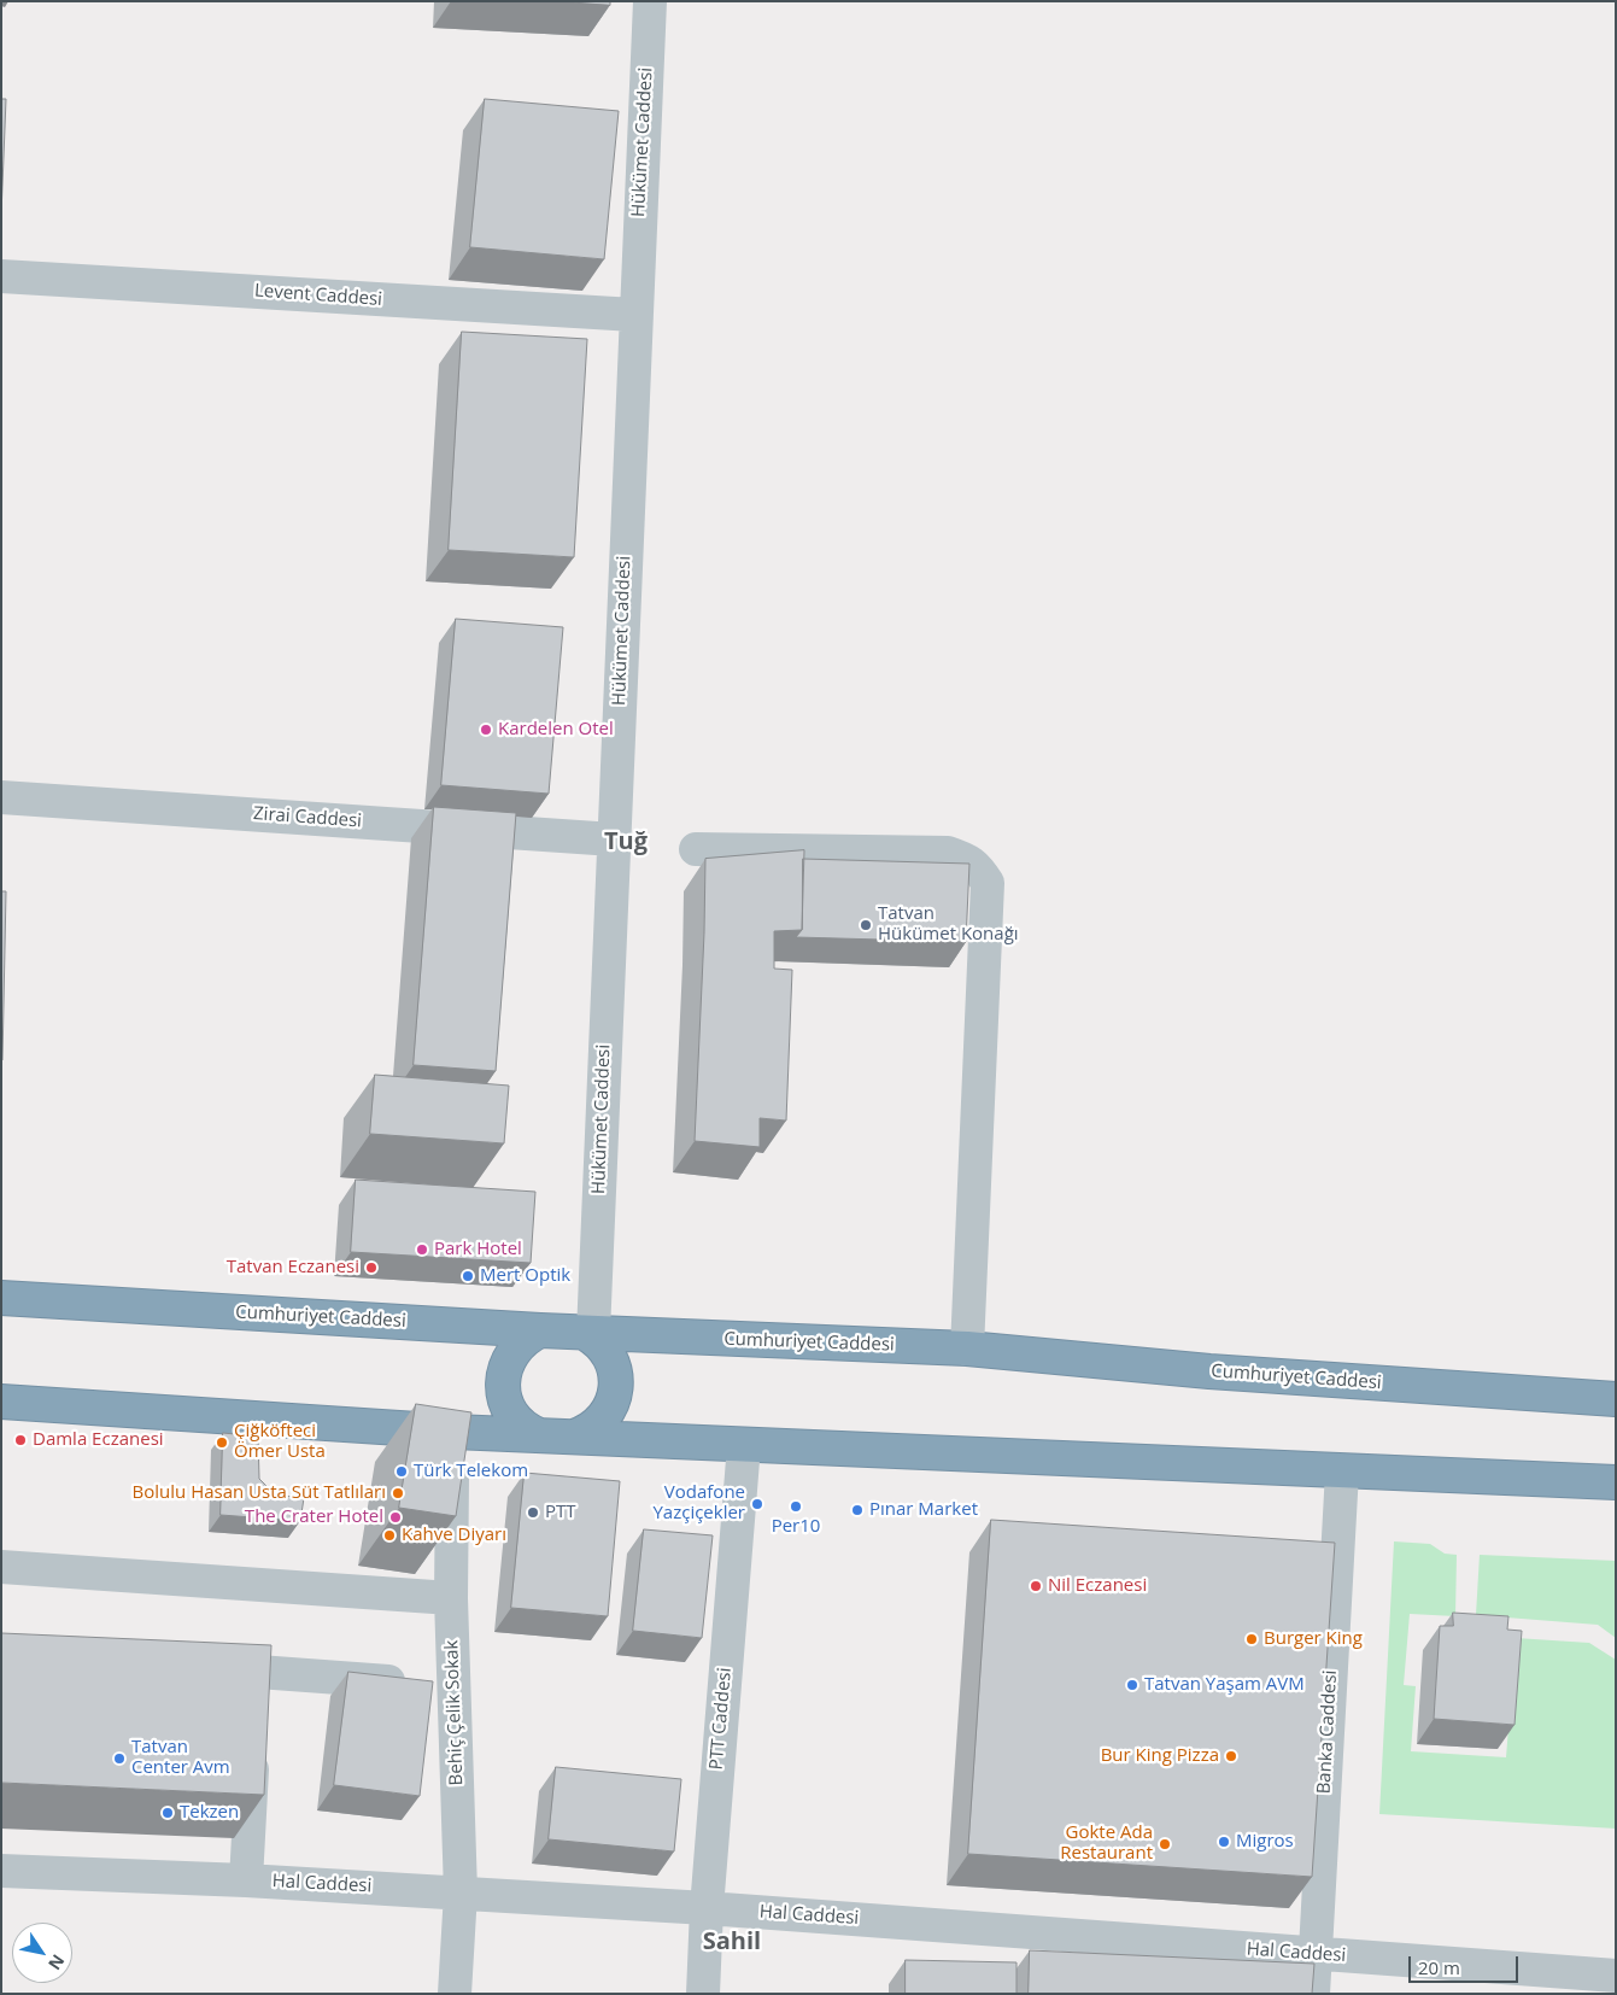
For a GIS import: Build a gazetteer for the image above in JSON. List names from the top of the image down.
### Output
{
  "streets": {
    "highway": ["Cumhuriyet Caddesi"],
    "street": [
      "Hükümet Caddesi",
      "Levent Caddesi",
      "Zirai Caddesi",
      "Behiç Çelik Sokak",
      "PTT Caddesi",
      "Banka Caddesi",
      "Hal Caddesi"
    ]
  },
  "crossings": [
    ["Hükümet Caddesi", "Levent Caddesi"],
    ["Hükümet Caddesi", "Zirai Caddesi"],
    ["Hükümet Caddesi", "Cumhuriyet Caddesi"],
    ["Behiç Çelik Sokak", "Hal Caddesi"],
    ["PTT Caddesi", "Hal Caddesi"],
    ["Banka Caddesi", "Hal Caddesi"]
  ],
  "districts": ["Tuğ", "Sahil"],
  "places": [
    "Kardelen Otel",
    "Tatvan Hükümet Konağı",
    "Park Hotel",
    "Tatvan Eczanesi",
    "Mert Optik",
    "Damla Eczanesi",
    "Çiğköfteci Ömer Usta",
    "Türk Telekom",
    "Bolulu Hasan Usta Süt Tatlıları",
    "Vodafone Yazçiçekler",
    "Per10",
    "Pınar Market",
    "PTT",
    "The Crater Hotel",
    "Kahve Diyarı",
    "Nil Eczanesi",
    "Burger King",
    "Tatvan Yaşam AVM",
    "Bur King Pizza",
    "Tatvan Center Avm",
    "Tekzen",
    "Migros",
    "Gokte Ada Restaurant"
  ],
  "scale_bar": "20 m",
  "north": "bottom right"
}
